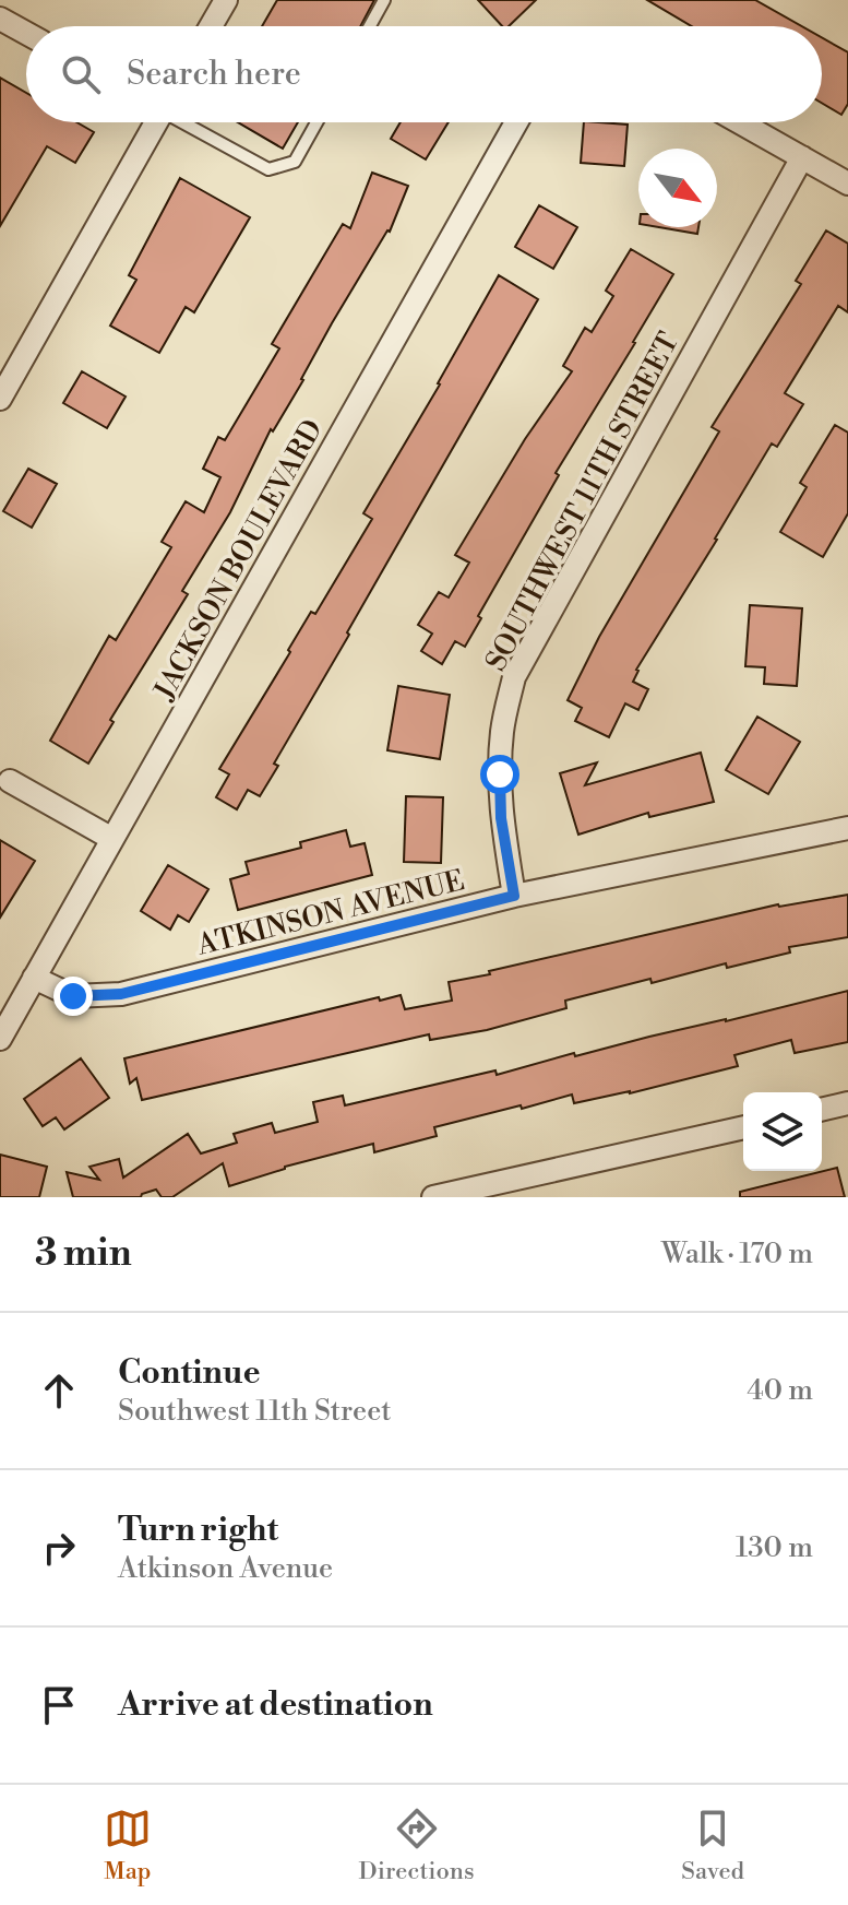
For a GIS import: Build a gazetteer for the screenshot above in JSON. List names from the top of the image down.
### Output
{
  "streets": {
    "street": ["SOUTHWEST 11TH STREET", "JACKSON BOULEVARD", "ATKINSON AVENUE"]
  },
  "crossings": [
    ["SOUTHWEST 11TH STREET", "ATKINSON AVENUE"],
    ["JACKSON BOULEVARD", "ATKINSON AVENUE"]
  ],
  "north": "bottom right",
  "page": {
    "search": "Search here",
    "heading": ["3 min", "Walk · 170 m"],
    "list": [
      ["Continue", "Southwest 11th Street", "40 m"],
      ["Turn right", "Atkinson Avenue", "130 m"],
      "Arrive at destination"
    ],
    "nav": ["Map", "Directions", "Saved"]
  }
}
